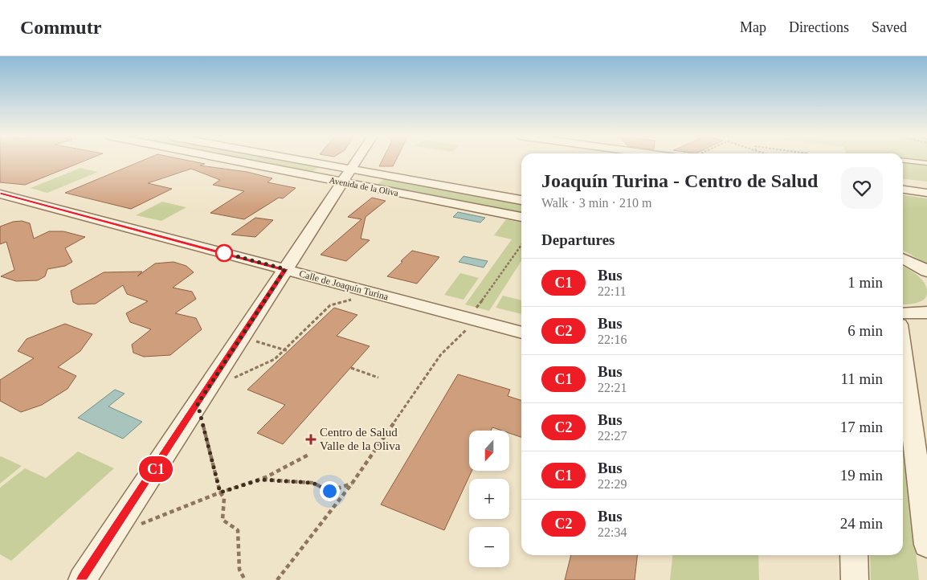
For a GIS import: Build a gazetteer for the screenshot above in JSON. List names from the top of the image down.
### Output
{
  "streets": {
    "street": ["Avenida de la Oliva", "Calle de Joaquín Turina"]
  },
  "places": {
    "health": ["Centro de Salud Valle de la Oliva"]
  },
  "lines": ["bus line C1"],
  "north": "bottom",
  "page": {
    "header": "Commutr",
    "nav": ["Map", "Directions", "Saved"],
    "on_map": "C1",
    "heading": [
      ["Joaquín Turina - Centro de Salud", "Walk · 3 min · 210 m"],
      "Departures"
    ],
    "list": [
      {
        "mark": "C1",
        "name": "Bus",
        "note": "22:11",
        "value": "1 min"
      },
      {
        "mark": "C2",
        "name": "Bus",
        "note": "22:16",
        "value": "6 min"
      },
      {
        "mark": "C1",
        "name": "Bus",
        "note": "22:21",
        "value": "11 min"
      },
      {
        "mark": "C2",
        "name": "Bus",
        "note": "22:27",
        "value": "17 min"
      },
      {
        "mark": "C1",
        "name": "Bus",
        "note": "22:29",
        "value": "19 min"
      },
      {
        "mark": "C2",
        "name": "Bus",
        "note": "22:34",
        "value": "24 min"
      }
    ],
    "map_buttons": ["+", "−"]
  }
}
